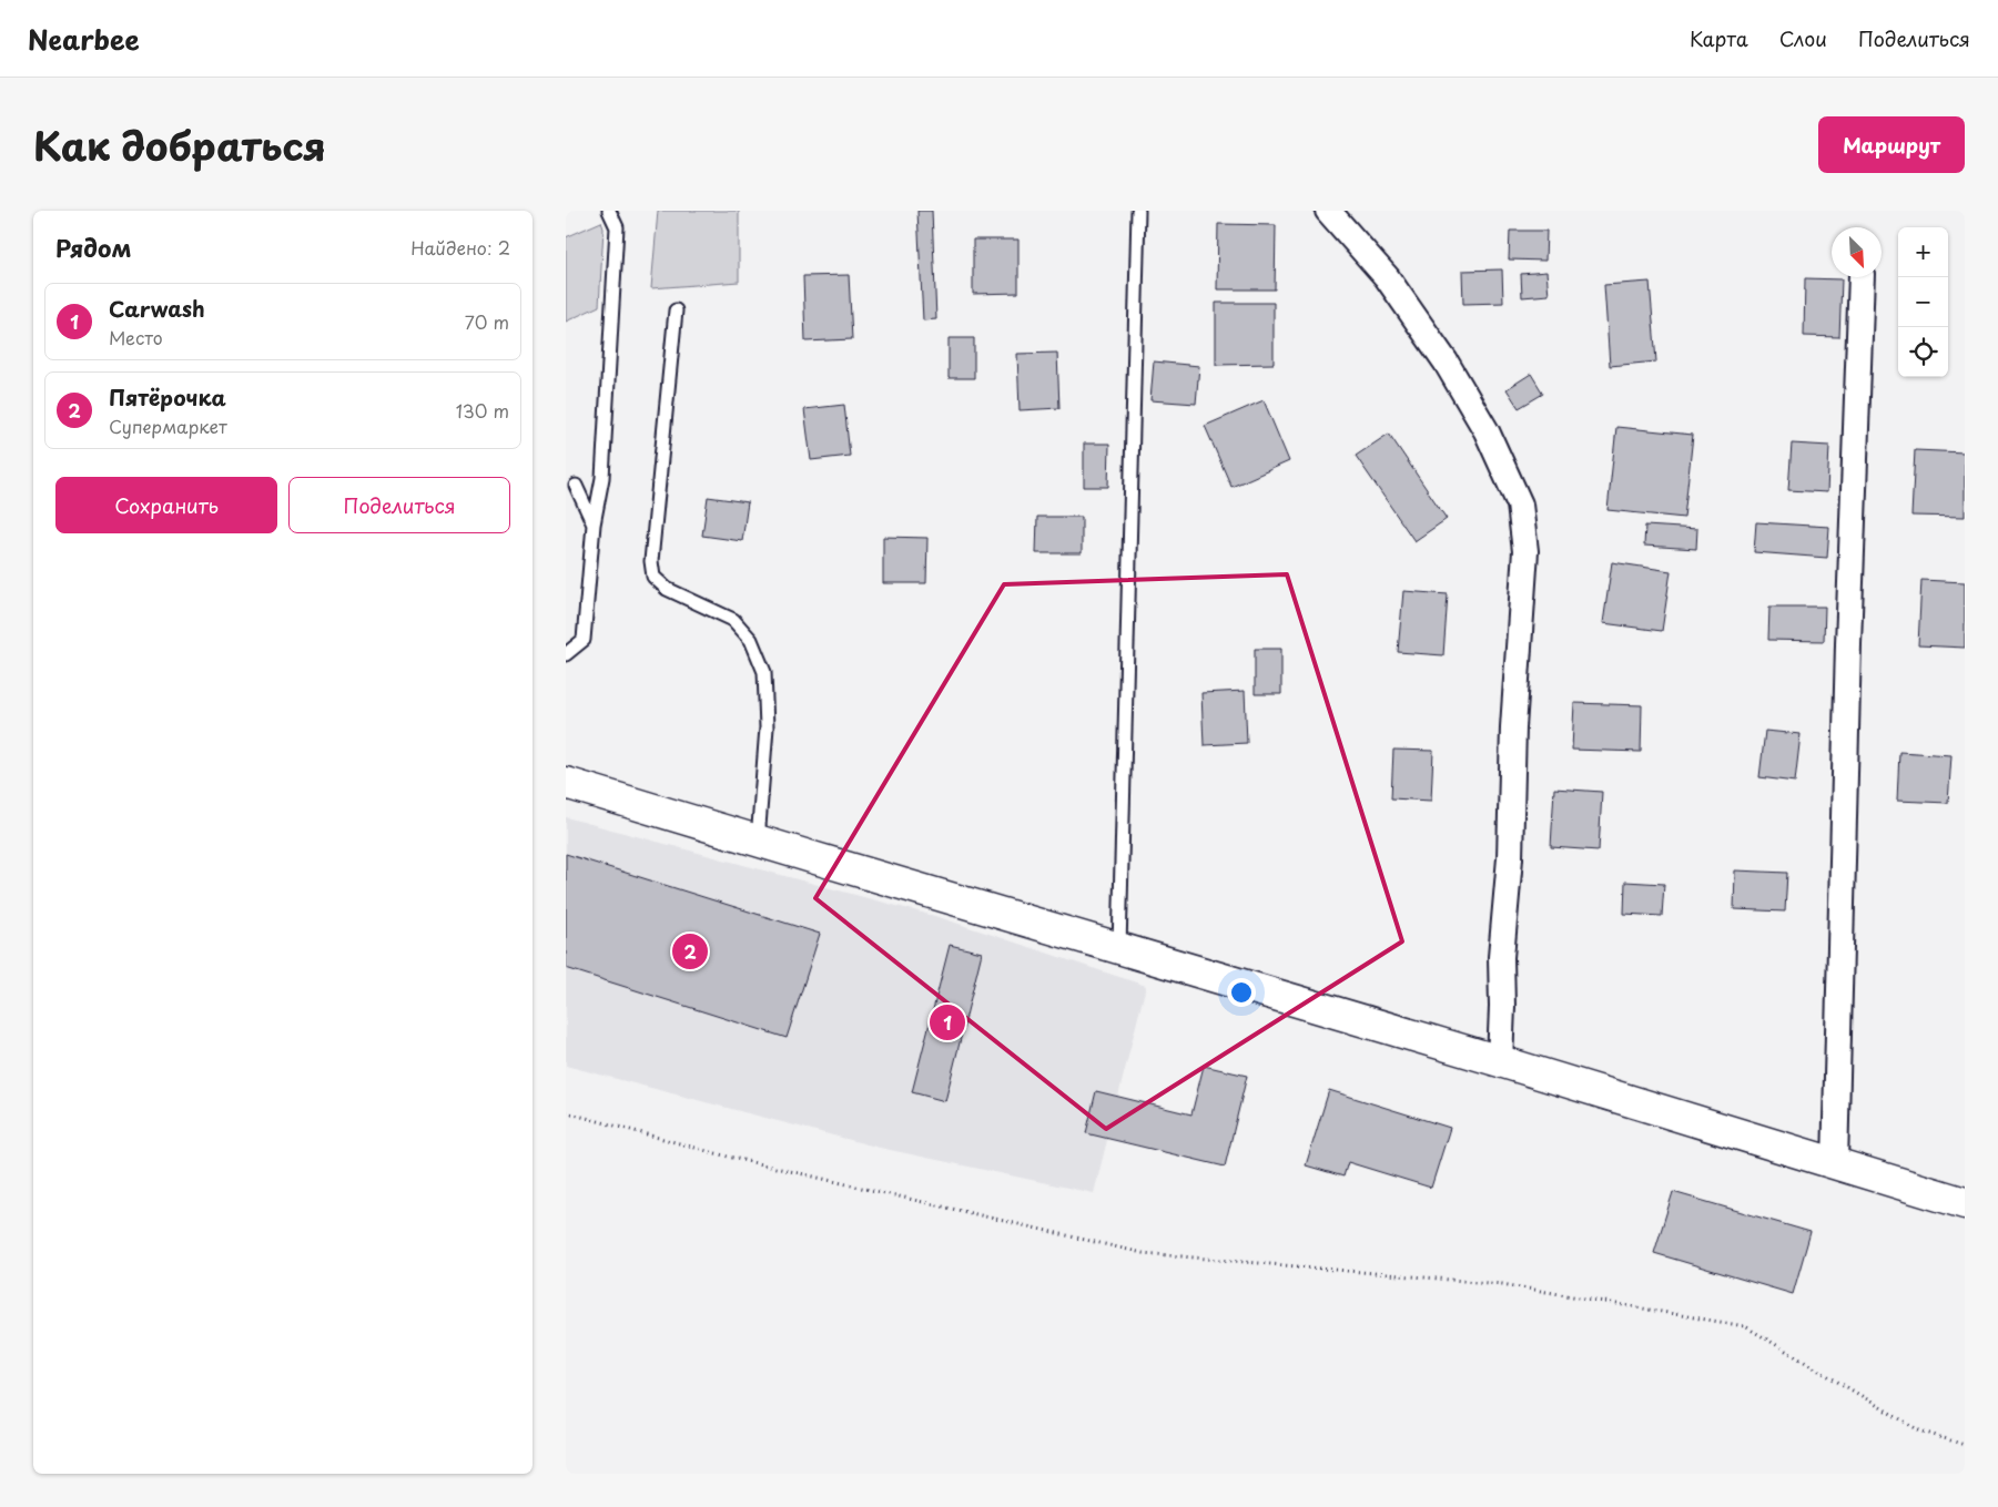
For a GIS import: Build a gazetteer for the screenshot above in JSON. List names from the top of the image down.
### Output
{
  "north": "bottom right",
  "page": {
    "header": "Nearbee",
    "nav": ["Карта", "Слои", "Поделиться"],
    "title": "Как добраться",
    "buttons": [
      "Маршрут",
      ["Сохранить", "Поделиться"]
    ],
    "heading": ["Рядом", "Найдено: 2"],
    "map_buttons": ["+", "−"],
    "list": [
      {
        "mark": "1",
        "name": "Carwash",
        "note": "Место",
        "value": "70 m"
      },
      {
        "mark": "2",
        "name": "Пятёрочка",
        "note": "Супермаркет",
        "value": "130 m"
      }
    ],
    "pins": ["2", "1"]
  }
}
